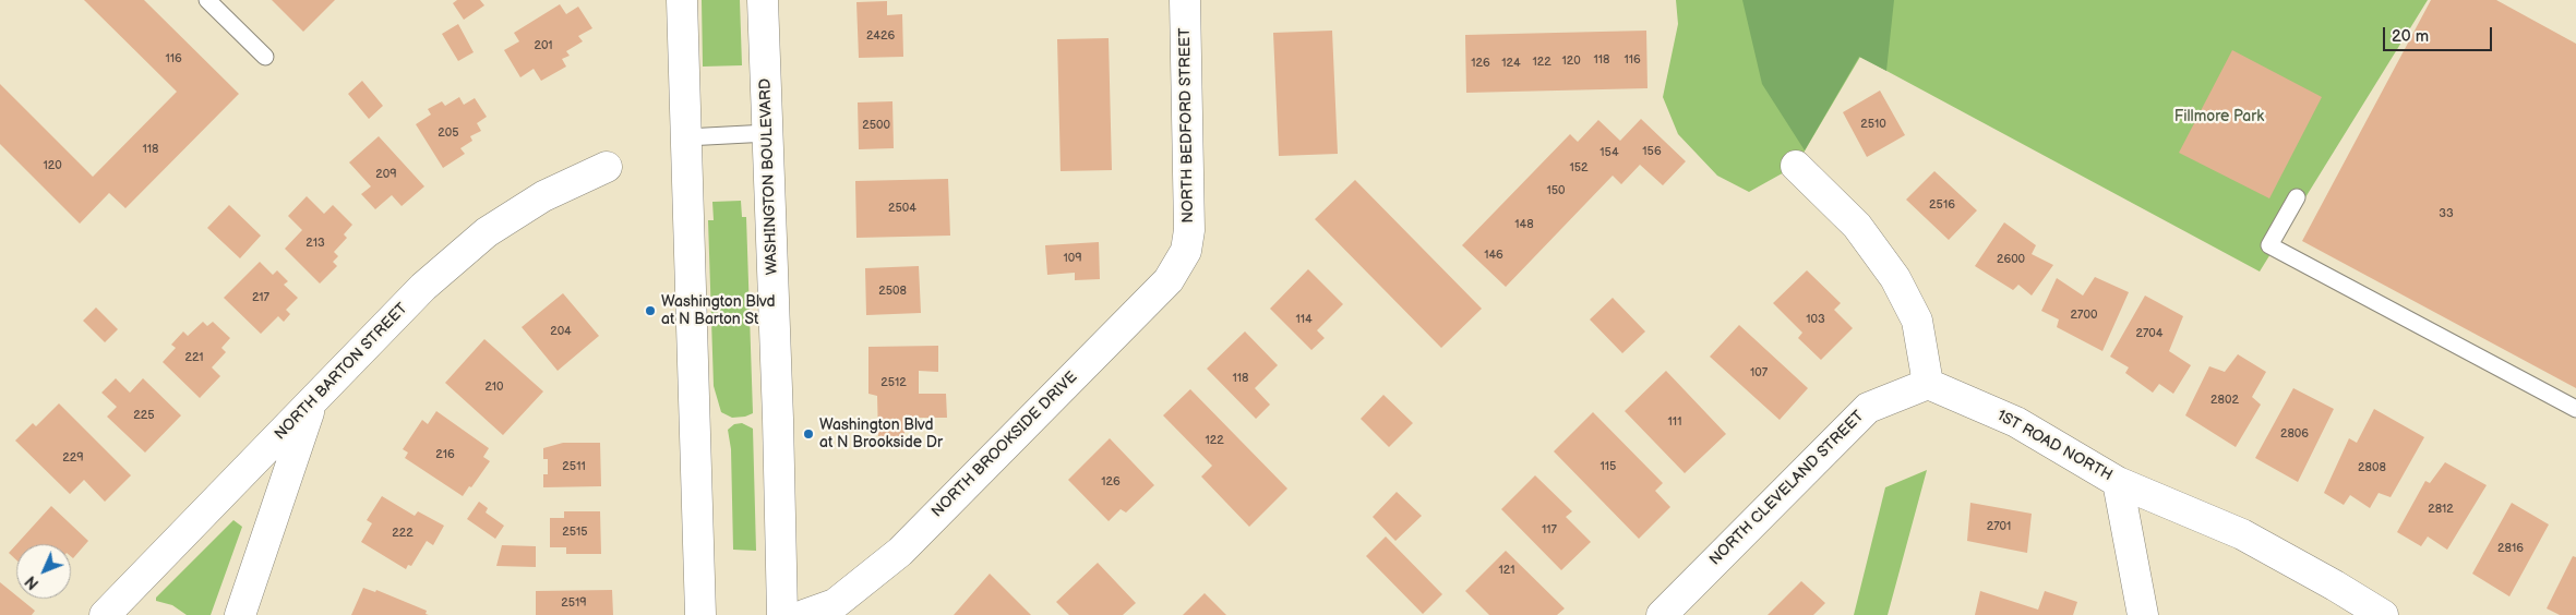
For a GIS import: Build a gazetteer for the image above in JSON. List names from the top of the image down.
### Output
{
  "streets": {
    "street": [
      "NORTH BEDFORD STREET",
      "WASHINGTON BOULEVARD",
      "NORTH BARTON STREET",
      "NORTH BROOKSIDE DRIVE",
      "1ST ROAD NORTH",
      "NORTH CLEVELAND STREET"
    ]
  },
  "crossings": [
    ["NORTH BEDFORD STREET", "NORTH BROOKSIDE DRIVE"],
    ["1ST ROAD NORTH", "NORTH CLEVELAND STREET"]
  ],
  "parks": ["Fillmore Park"],
  "places": ["Washington Blvd at N Barton St", "Washington Blvd at N Brookside Dr"],
  "house_numbers": [
    "2426",
    "201",
    "116",
    "118",
    "116",
    "120",
    "122",
    "126",
    "124",
    "2510",
    "2500",
    "205",
    "118",
    "156",
    "154",
    "120",
    "152",
    "209",
    "150",
    "2516",
    "2504",
    "33",
    "148",
    "213",
    "146",
    "109",
    "2600",
    "2508",
    "217",
    "2700",
    "114",
    "103",
    "204",
    "2704",
    "221",
    "107",
    "118",
    "2512",
    "210",
    "2802",
    "225",
    "111",
    "2806",
    "122",
    "216",
    "229",
    "2511",
    "115",
    "2808",
    "126",
    "2812",
    "2701",
    "117",
    "2515",
    "222",
    "2816",
    "121",
    "2519"
  ],
  "scale_bar": "20 m",
  "north": "bottom left"
}
